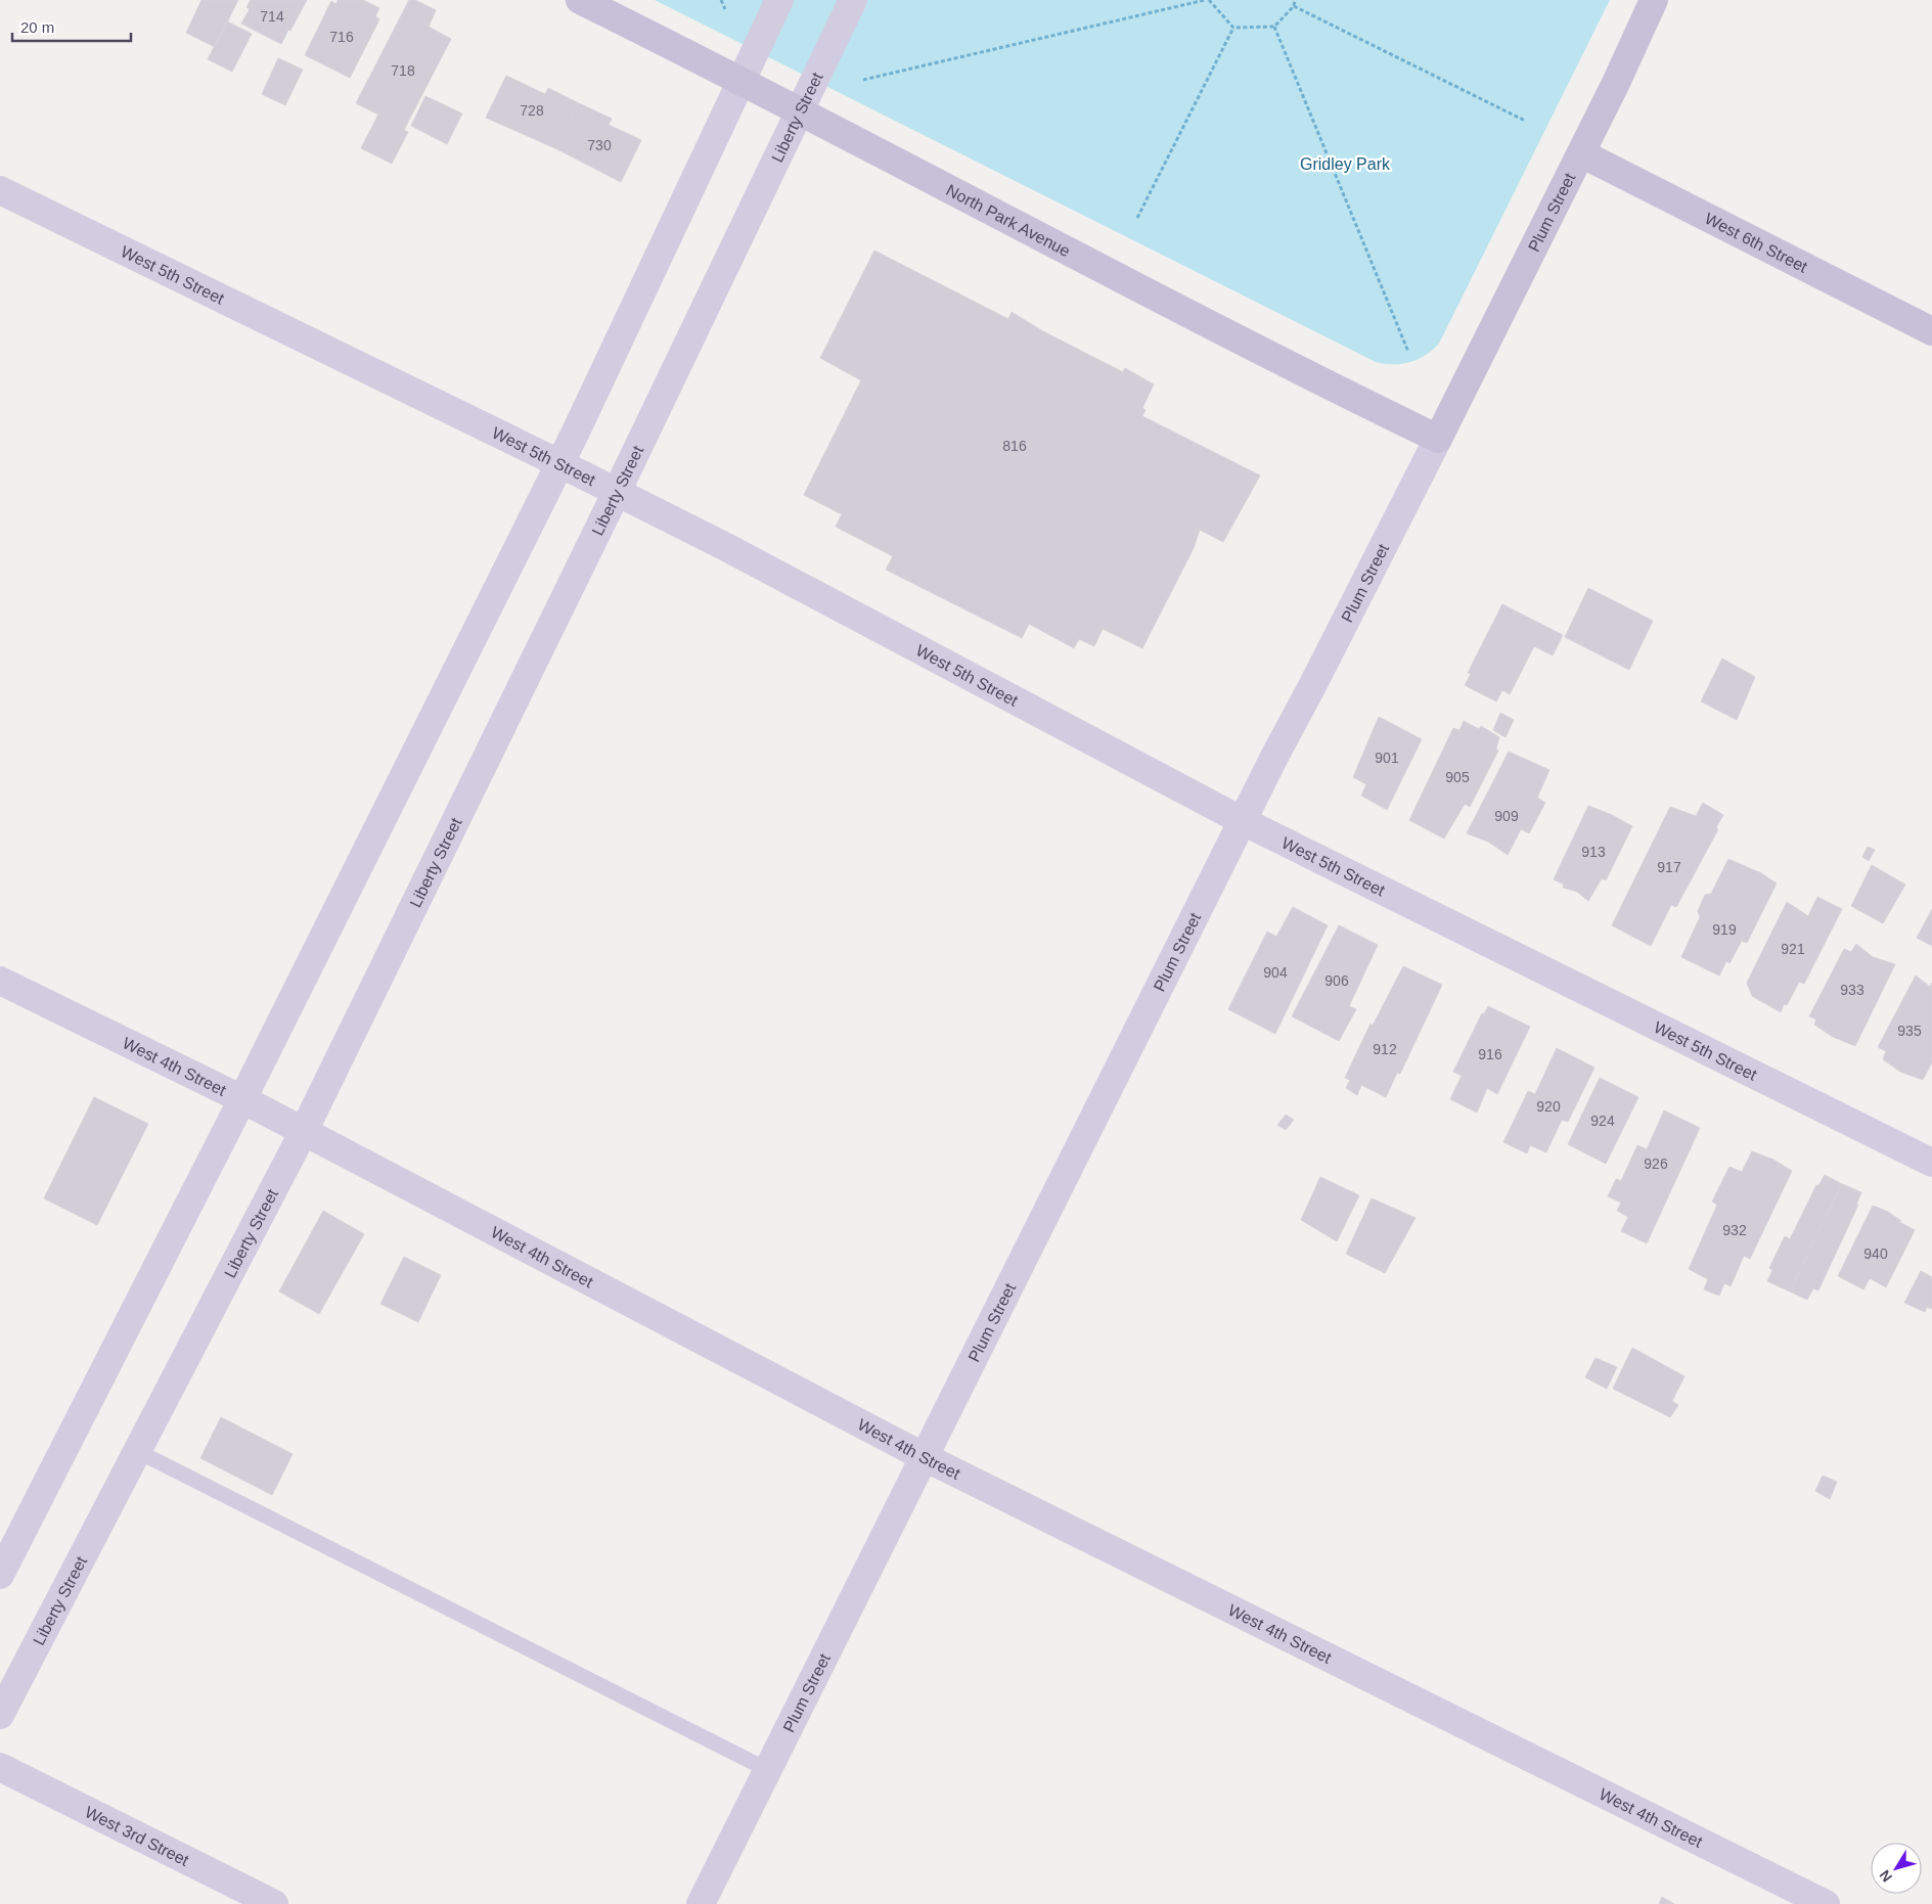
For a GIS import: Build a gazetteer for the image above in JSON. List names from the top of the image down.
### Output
{
  "streets": {
    "main road": ["Plum Street", "North Park Avenue", "West 6th Street"],
    "street": [
      "Liberty Street",
      "West 5th Street",
      "West 4th Street",
      "West 3rd Street"
    ]
  },
  "crossings": [
    ["Liberty Street", "North Park Avenue"],
    ["Liberty Street", "West 5th Street"],
    ["Liberty Street", "West 4th Street"],
    ["Plum Street", "North Park Avenue"],
    ["Plum Street", "West 6th Street"],
    ["Plum Street", "West 5th Street"],
    ["Plum Street", "West 4th Street"]
  ],
  "parks": ["Gridley Park"],
  "house_numbers": [
    "714",
    "716",
    "718",
    "728",
    "730",
    "816",
    "901",
    "905",
    "909",
    "913",
    "917",
    "919",
    "921",
    "904",
    "906",
    "933",
    "935",
    "912",
    "916",
    "920",
    "924",
    "926",
    "932",
    "940"
  ],
  "scale_bar": "20 m",
  "north": "bottom left"
}
